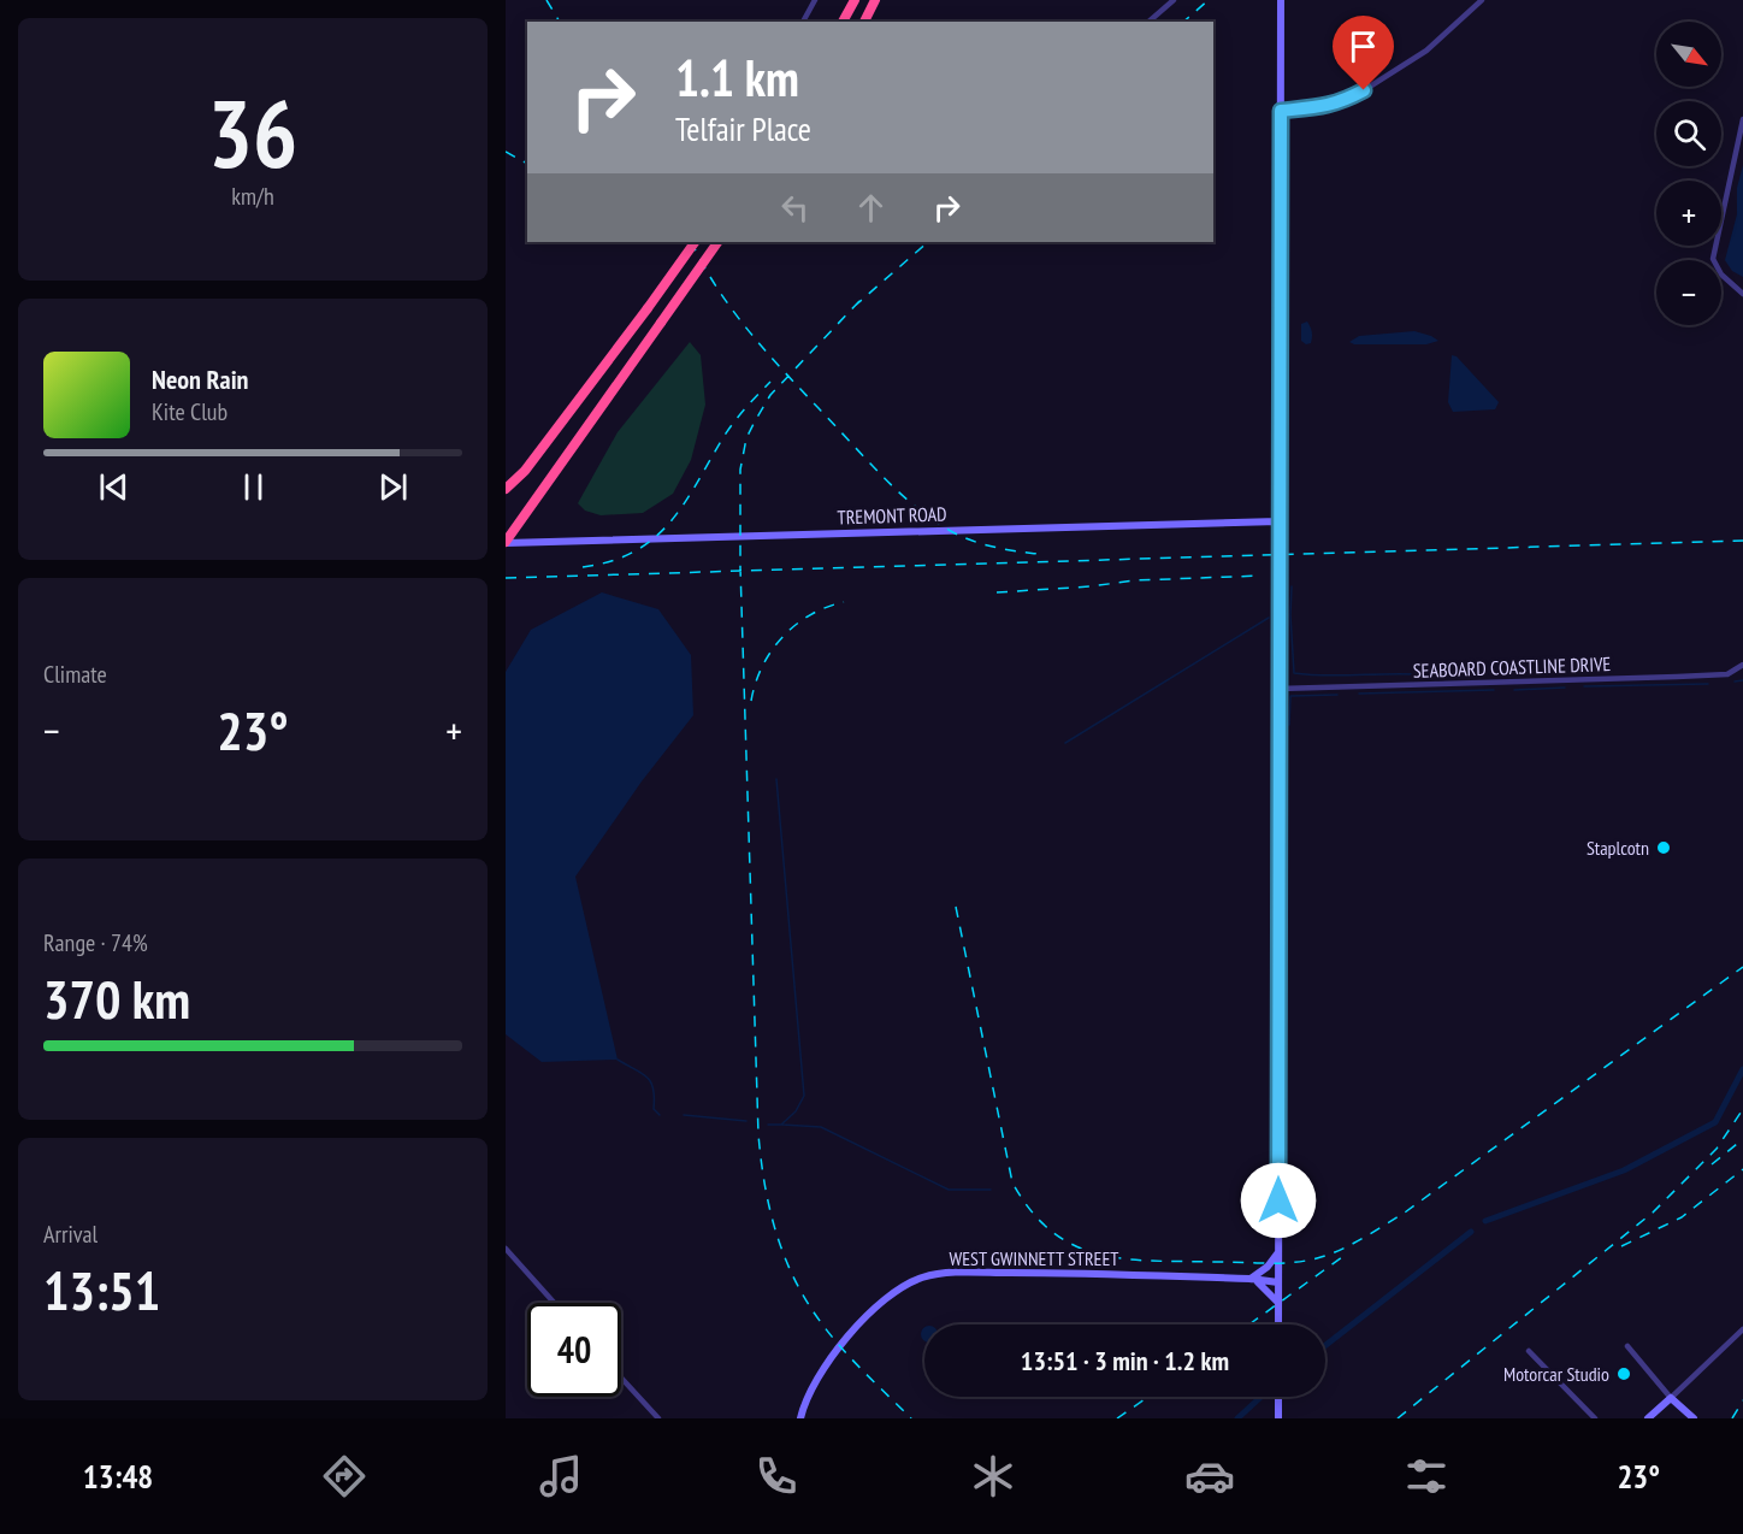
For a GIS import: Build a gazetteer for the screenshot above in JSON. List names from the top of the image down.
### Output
{
  "streets": {
    "street": ["TREMONT ROAD", "SEABOARD COASTLINE DRIVE", "WEST GWINNETT STREET"]
  },
  "places": ["Staplcotn", "Motorcar Studio"],
  "north": "bottom right",
  "page": {
    "tile": [
      ["36", "km/h"],
      "Climate",
      ["Range · 74%", "370 km"],
      ["Arrival", "13:51"]
    ],
    "map_buttons": ["+", "−"],
    "turn": ["1.1 km", "Telfair Place"],
    "song": ["Neon Rain", "Kite Club"],
    "heat": ["−", "23°", "+"],
    "limit": "40",
    "trip": "13:51 · 3 min · 1.2 km",
    "tabs": ["13:48", "23°"]
  }
}
